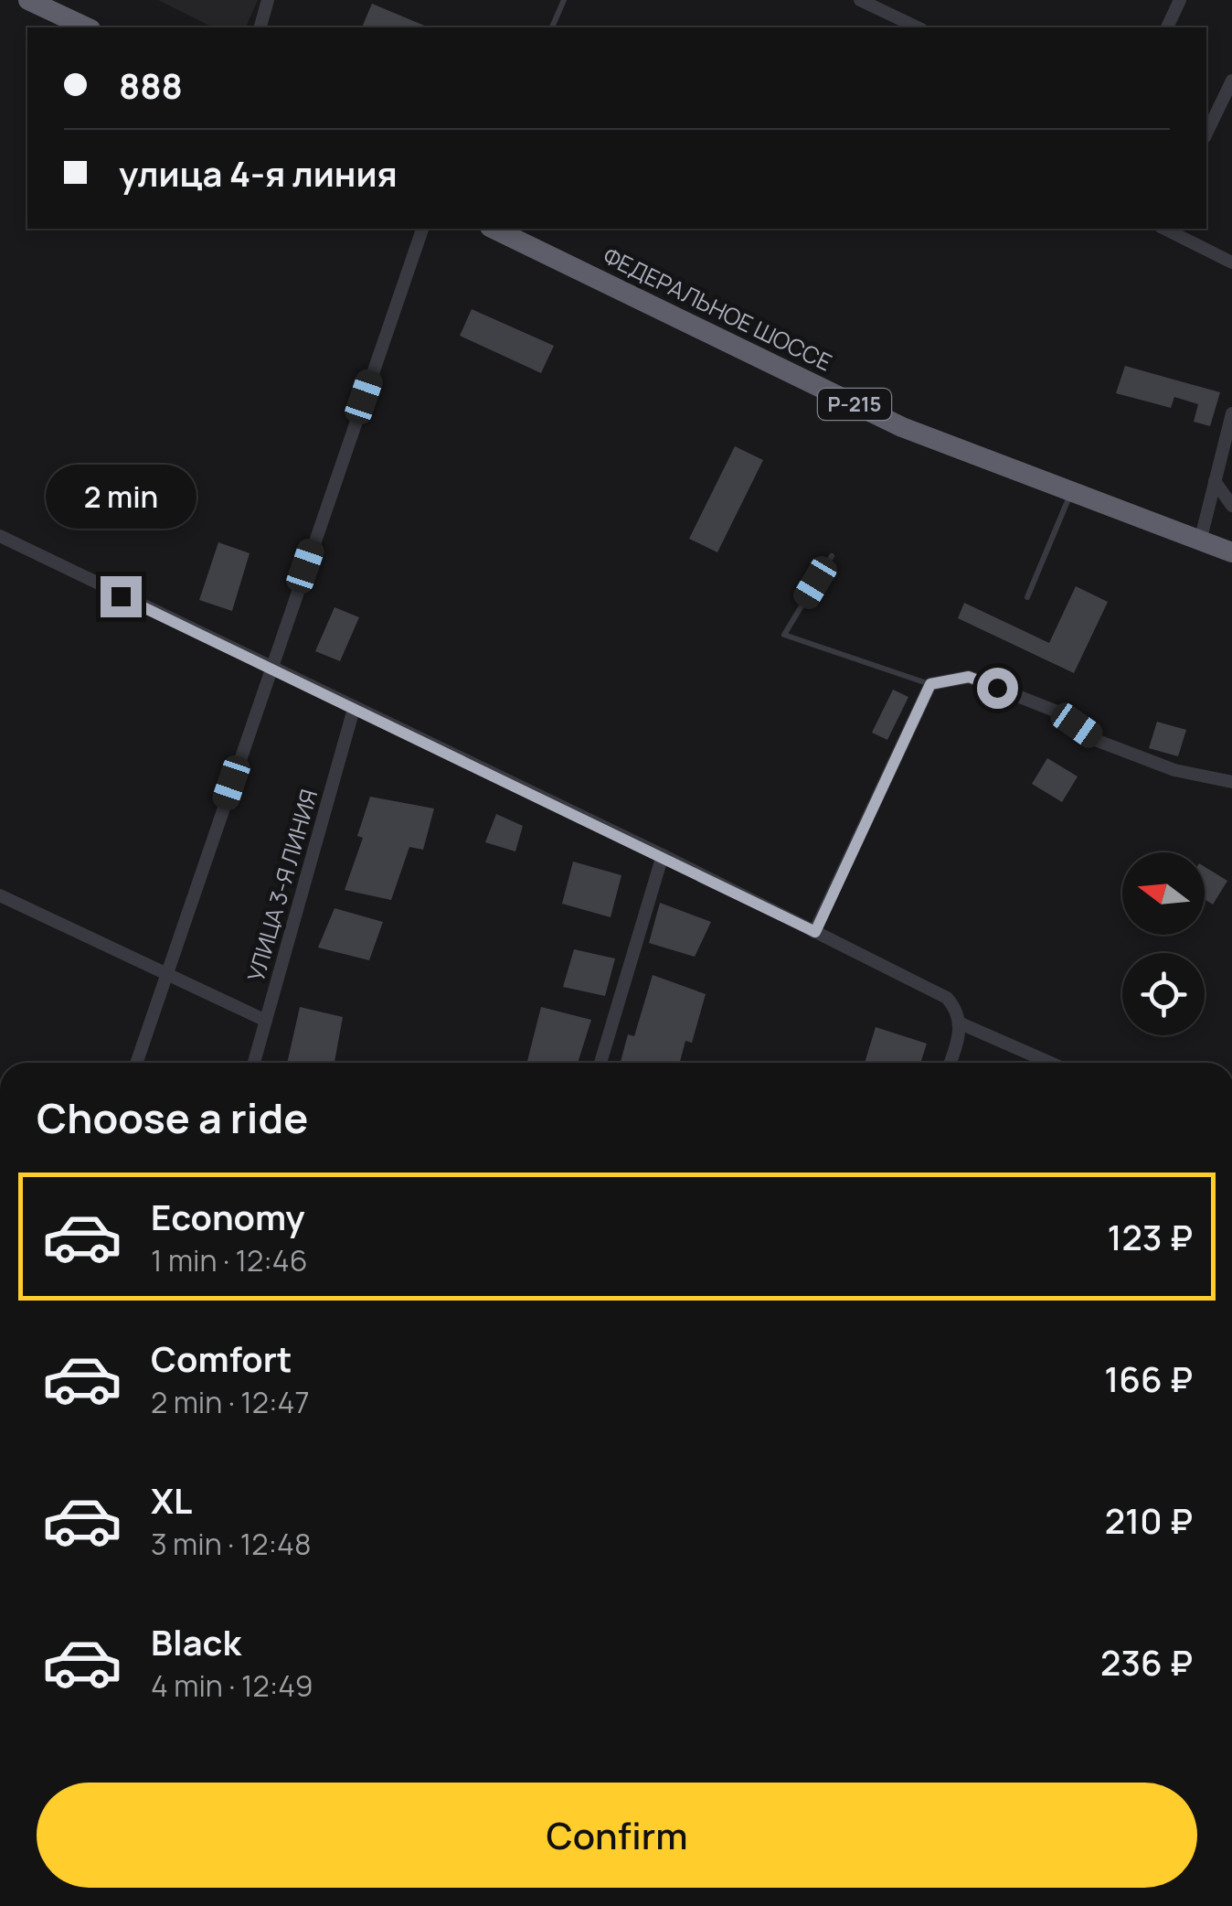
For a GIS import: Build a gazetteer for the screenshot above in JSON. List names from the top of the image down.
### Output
{
  "streets": {
    "highway": ["ФЕДЕРАЛЬНОЕ ШОССЕ", "Р-215"],
    "street": ["УЛИЦА 3-Я ЛИНИЯ"]
  },
  "north": "left",
  "page": {
    "banner": ["888", "улица 4-я линия"],
    "bubble": "2 min",
    "heading": "Choose a ride",
    "list": [
      {
        "name": "Economy",
        "note": "1 min · 12:46",
        "value": "123 ₽"
      },
      {
        "name": "Comfort",
        "note": "2 min · 12:47",
        "value": "166 ₽"
      },
      {
        "name": "XL",
        "note": "3 min · 12:48",
        "value": "210 ₽"
      },
      {
        "name": "Black",
        "note": "4 min · 12:49",
        "value": "236 ₽"
      }
    ],
    "buttons": "Confirm"
  }
}
